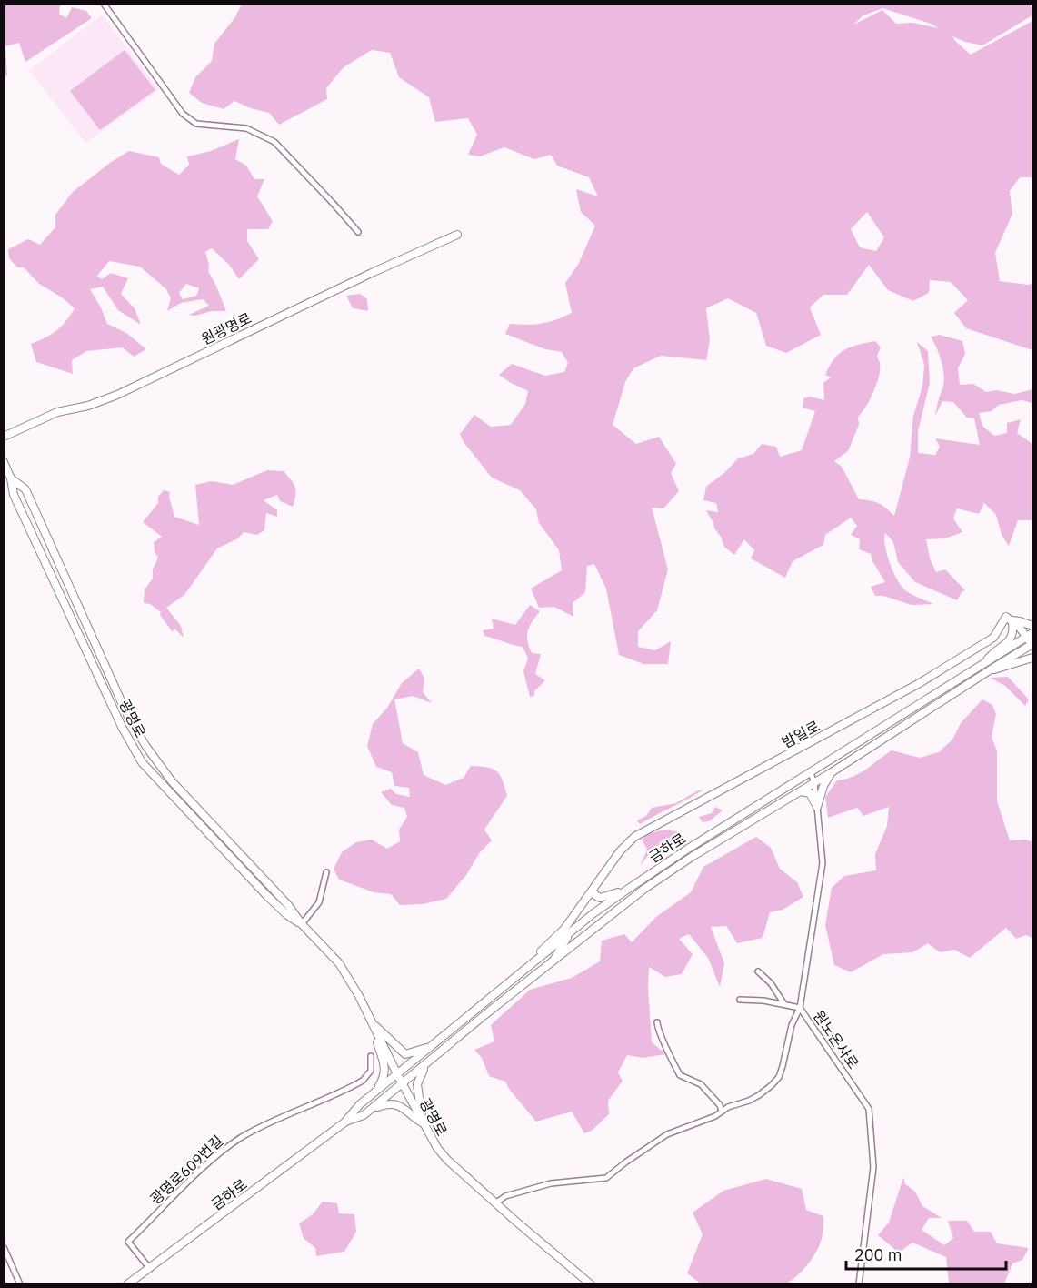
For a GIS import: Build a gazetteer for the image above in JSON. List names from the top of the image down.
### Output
{
  "streets": {
    "main road": [
      "원광명로",
      "광명로",
      "밤일로",
      "금하로"
    ],
    "street": ["원노온사로", "광명로609번길"]
  },
  "crossings": [
    ["광명로", "금하로"],
    ["금하로", "원노온사로"],
    ["금하로", "광명로609번길"]
  ],
  "scale_bar": "200 m"
}
